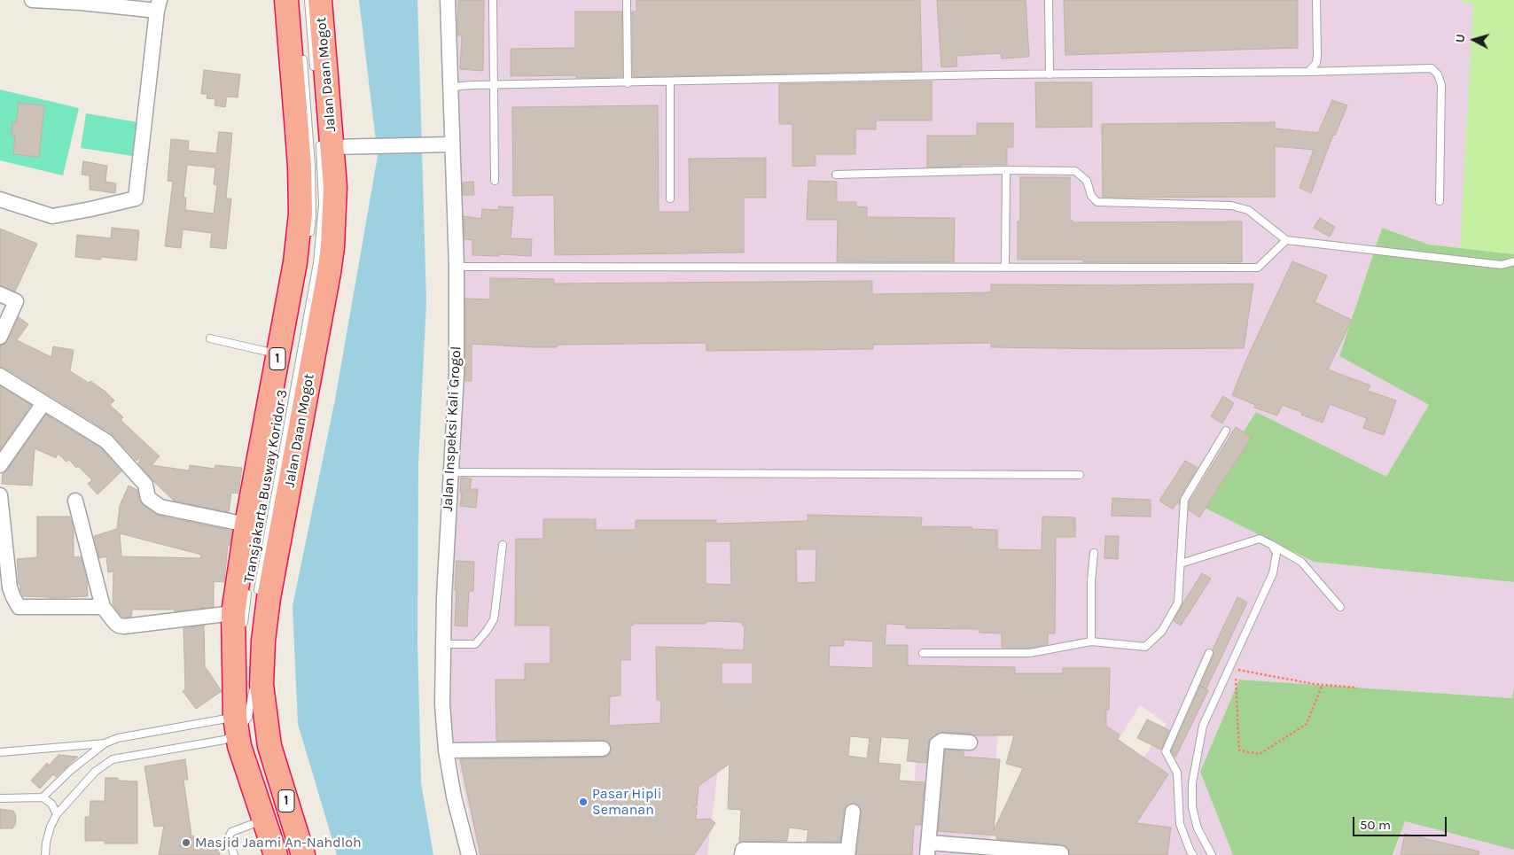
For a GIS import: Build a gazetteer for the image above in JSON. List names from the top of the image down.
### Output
{
  "streets": {
    "highway": ["Jalan Daan Mogot", "1"],
    "street": ["Jalan Inspeksi Kali Grogol"],
    "lane": ["Transjakarta Busway Koridor 3"]
  },
  "crossings": [
    ["Jalan Daan Mogot", "Transjakarta Busway Koridor 3"],
    ["1", "Transjakarta Busway Koridor 3"]
  ],
  "places": ["Pasar Hipli Semanan", "Masjid Jaami An-Nahdloh"],
  "scale_bar": "50 m",
  "north": "left"
}
